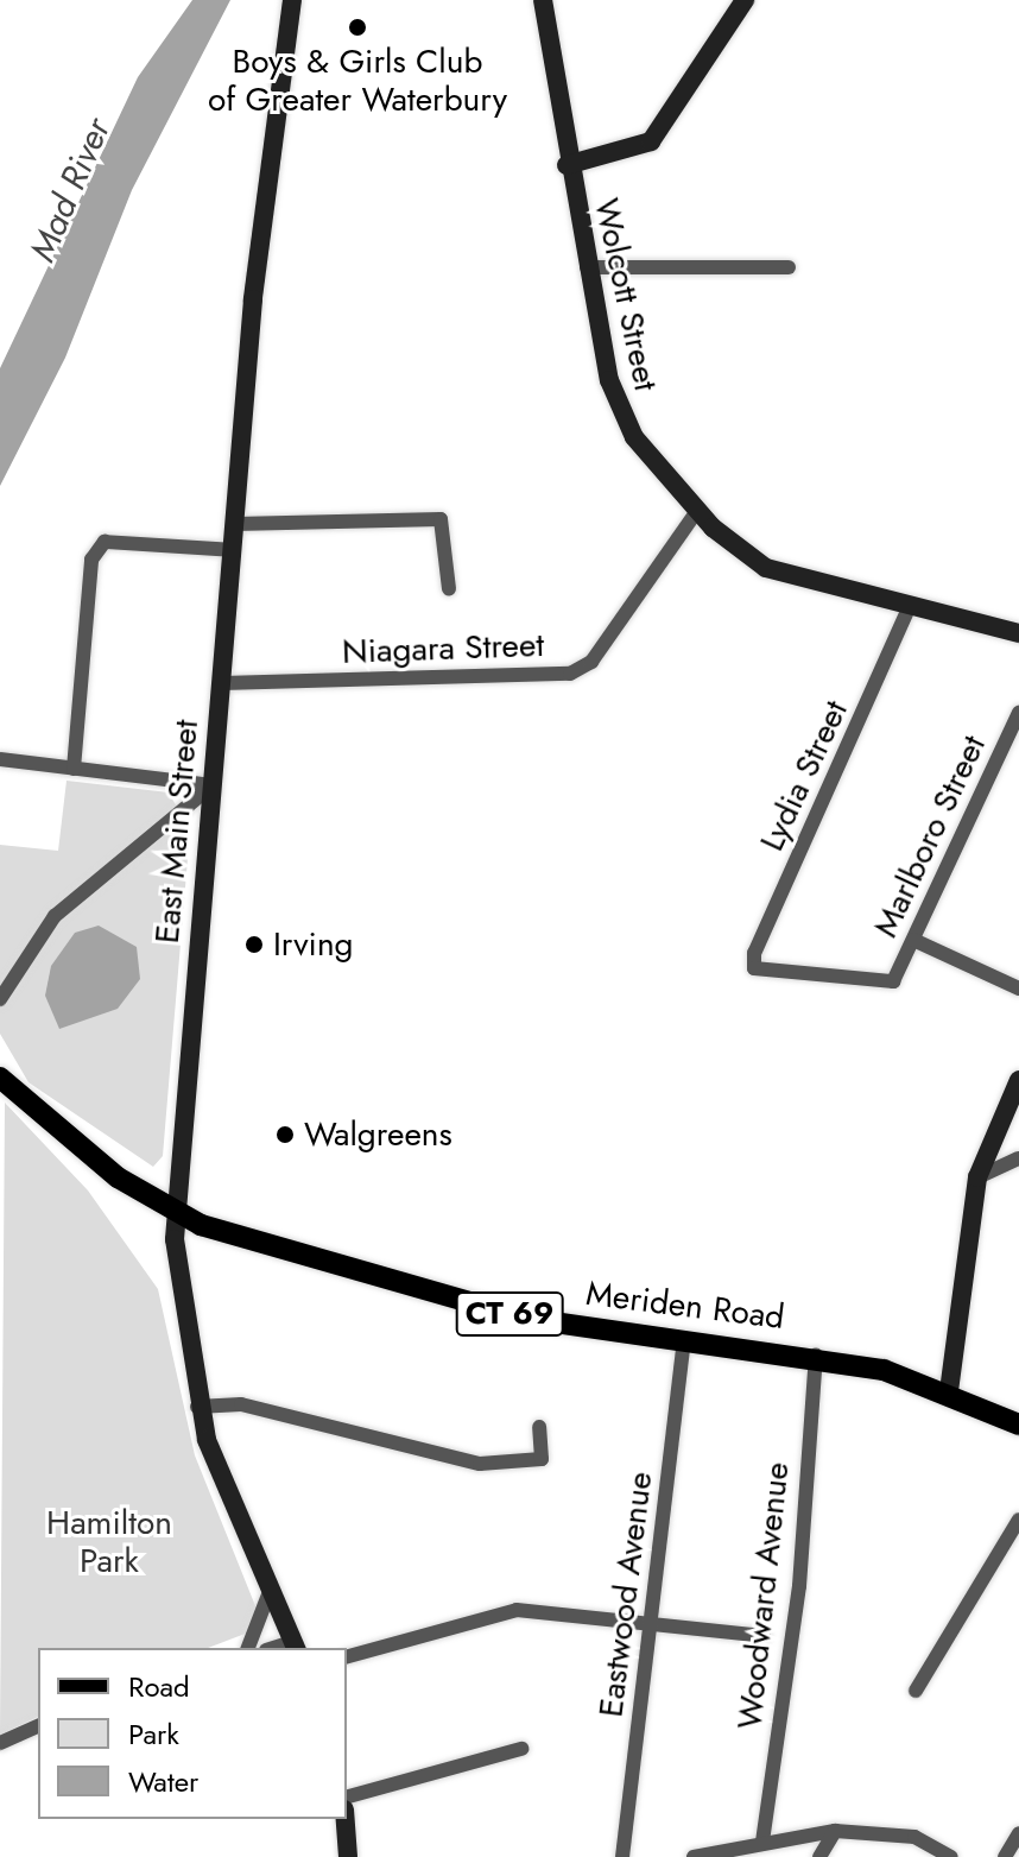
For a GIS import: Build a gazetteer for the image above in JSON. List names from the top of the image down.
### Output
{
  "streets": {
    "main road": [
      "Wolcott Street",
      "East Main Street",
      "Meriden Road",
      "CT 69"
    ],
    "street": [
      "Niagara Street",
      "Lydia Street",
      "Marlboro Street",
      "Eastwood Avenue",
      "Woodward Avenue"
    ]
  },
  "crossings": [
    ["Wolcott Street", "Niagara Street"],
    ["Wolcott Street", "Lydia Street"],
    ["Niagara Street", "East Main Street"],
    ["Lydia Street", "Marlboro Street"],
    ["East Main Street", "Meriden Road"],
    ["East Main Street", "CT 69"],
    ["Meriden Road", "CT 69"],
    ["Meriden Road", "Eastwood Avenue"],
    ["Meriden Road", "Woodward Avenue"]
  ],
  "water": ["Mad River"],
  "parks": ["Hamilton Park"],
  "places": ["Boys & Girls Club of Greater Waterbury", "Irving", "Walgreens"],
  "legend": ["Road", "Park", "Water"]
}
